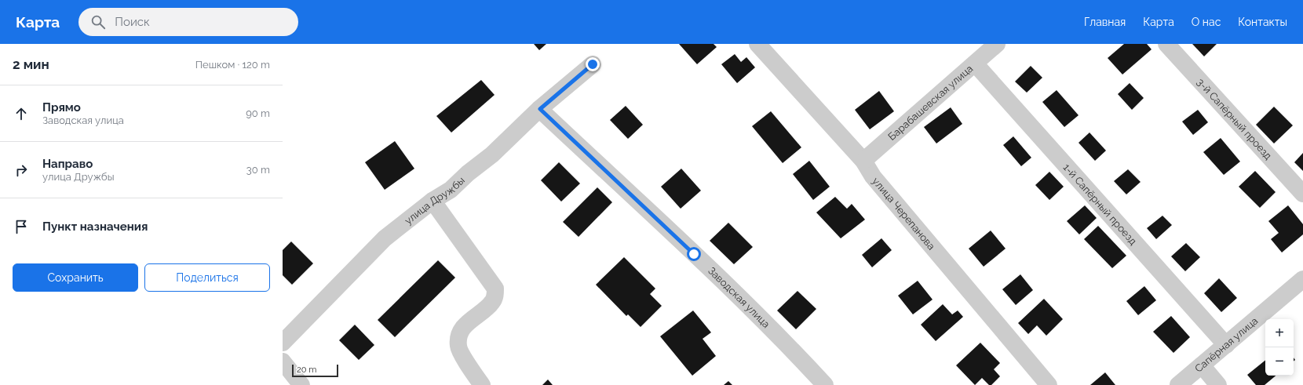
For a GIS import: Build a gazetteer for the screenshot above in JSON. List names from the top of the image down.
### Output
{
  "streets": {
    "street": [
      "Барабашевская улица",
      "3-й Сапёрный проезд",
      "улица Дружбы",
      "1-й Сапёрный проезд",
      "улица Черепанова",
      "Заводская улица",
      "Сапёрная улица"
    ]
  },
  "crossings": [
    ["Барабашевская улица", "1-й Сапёрный проезд"],
    ["Барабашевская улица", "улица Черепанова"],
    ["улица Дружбы", "Заводская улица"],
    ["1-й Сапёрный проезд", "Сапёрная улица"]
  ],
  "scale_bar": "20 m",
  "page": {
    "header": "Карта",
    "search": "Поиск",
    "nav": [
      "Главная",
      "Карта",
      "О нас",
      "Контакты"
    ],
    "heading": ["2 мин", "Пешком · 120 m"],
    "list": [
      ["Прямо", "Заводская улица", "90 m"],
      ["Направо", "улица Дружбы", "30 m"],
      "Пункт назначения"
    ],
    "buttons": ["Сохранить", "Поделиться"],
    "map_buttons": ["+", "−"],
    "scale": "20 m"
  }
}
